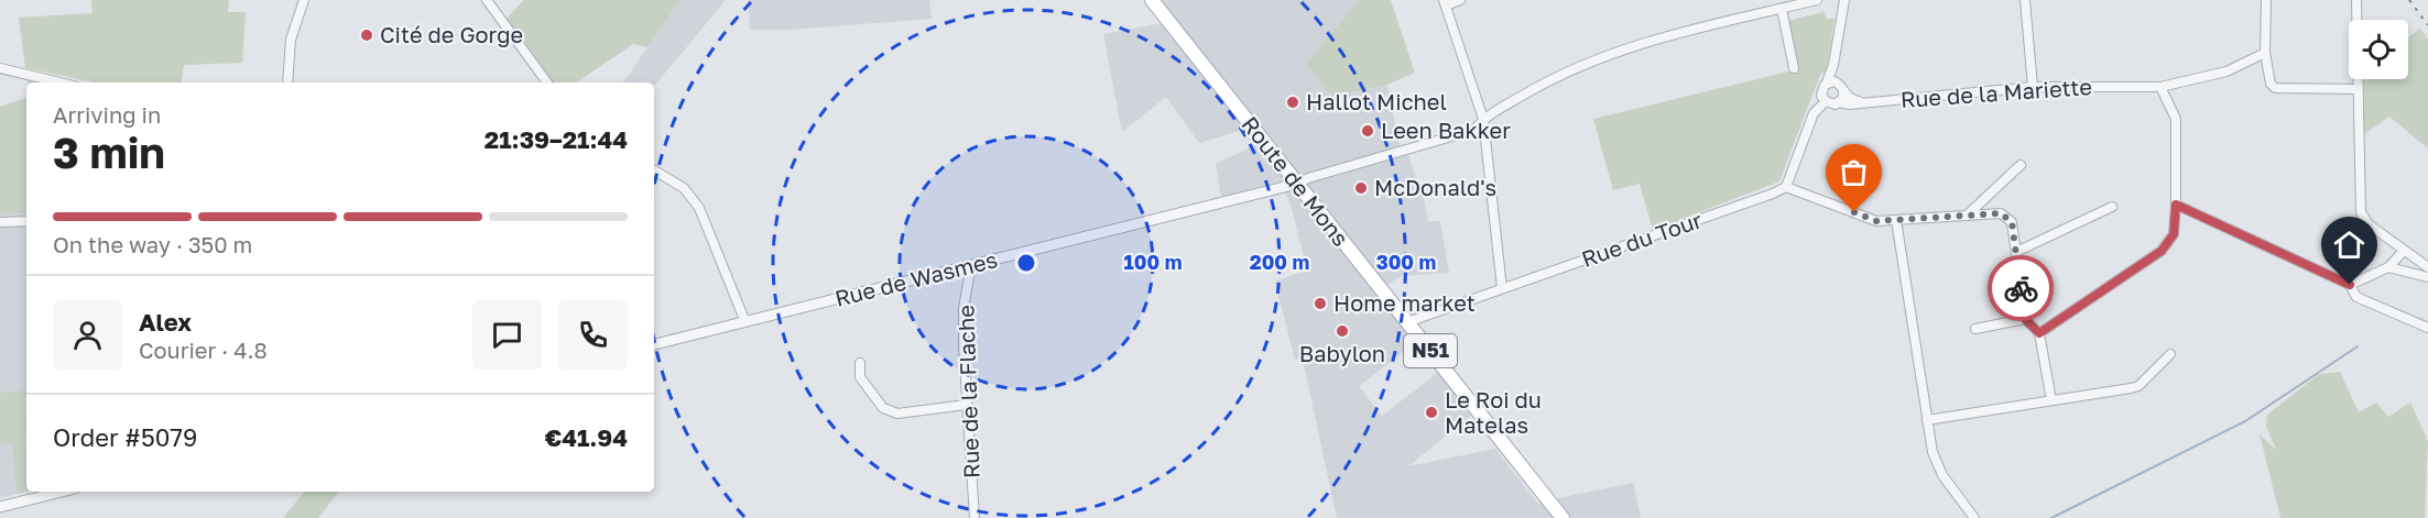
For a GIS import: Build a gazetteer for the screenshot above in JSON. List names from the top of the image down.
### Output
{
  "streets": {
    "main road": ["Route de Mons", "N51"],
    "street": [
      "Rue de la Mariette",
      "Rue du Tour",
      "Rue de Wasmes",
      "Rue de la Flache"
    ]
  },
  "crossings": [
    ["Route de Mons", "Rue du Tour"],
    ["Route de Mons", "Rue de Wasmes"],
    ["Rue de Wasmes", "Rue de la Flache"]
  ],
  "places": [
    "Cité de Gorge",
    "Hallot Michel",
    "Leen Bakker",
    "McDonald's",
    "Home market",
    "Babylon",
    "Le Roi du Matelas"
  ],
  "page": {
    "heading": ["3 min", "Arriving in", "21:39–21:44"],
    "panel": [
      "Alex",
      "Courier · 4.8",
      "Order #5079",
      "€41.94"
    ],
    "bar": "On the way · 350 m"
  },
  "rings": ["100 m", "200 m", "300 m"]
}
